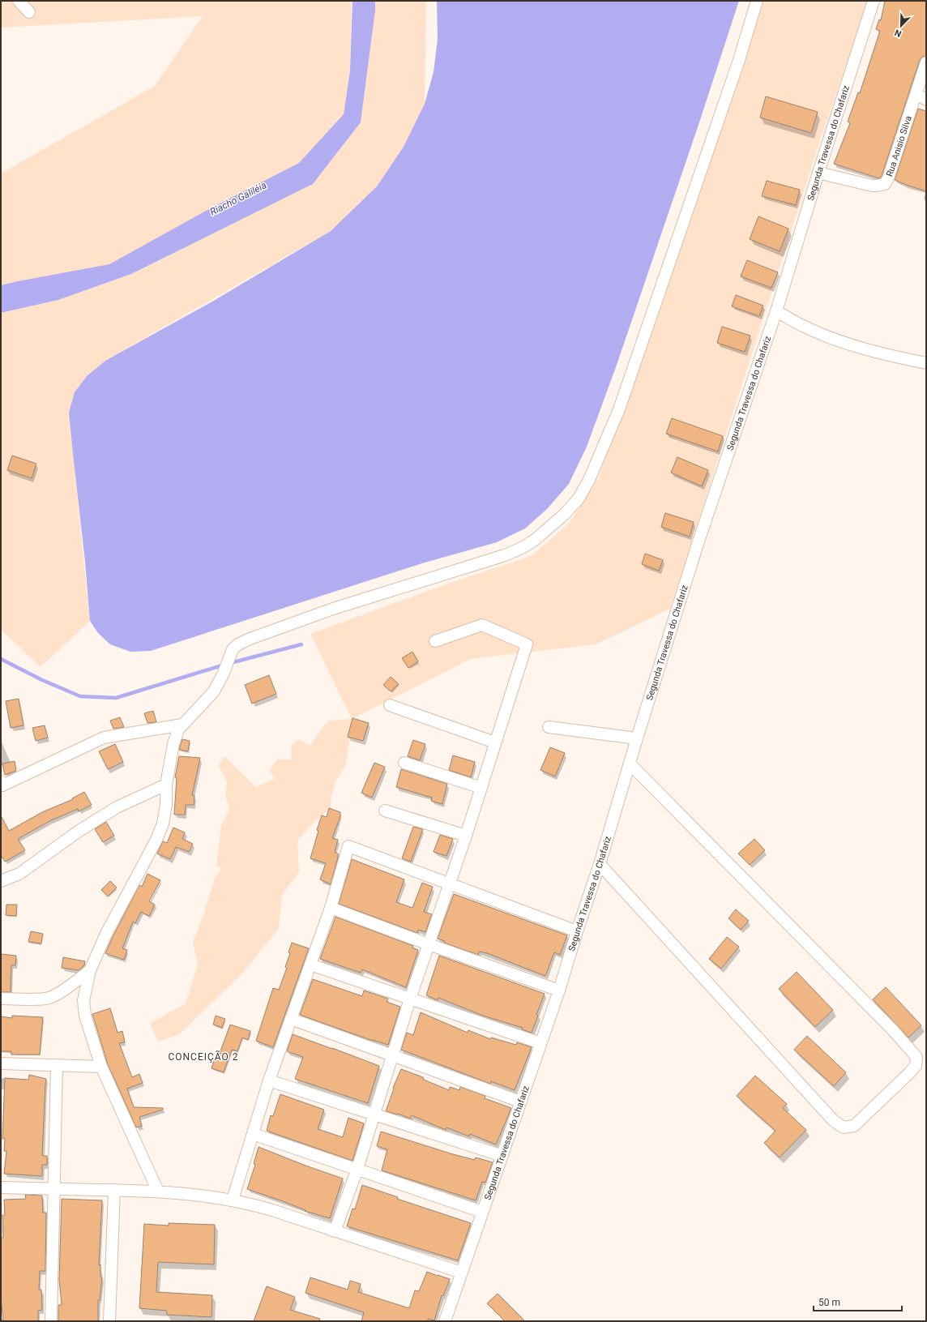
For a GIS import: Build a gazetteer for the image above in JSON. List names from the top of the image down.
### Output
{
  "streets": {
    "street": ["Segunda Travessa do Chafariz", "Rua Anisio Silva"]
  },
  "crossings": [
    ["Segunda Travessa do Chafariz", "Rua Anisio Silva"]
  ],
  "districts": ["CONCEIÇÃO 2"],
  "water": ["Riacho Galiléia"],
  "scale_bar": "50 m",
  "north": "bottom left"
}
